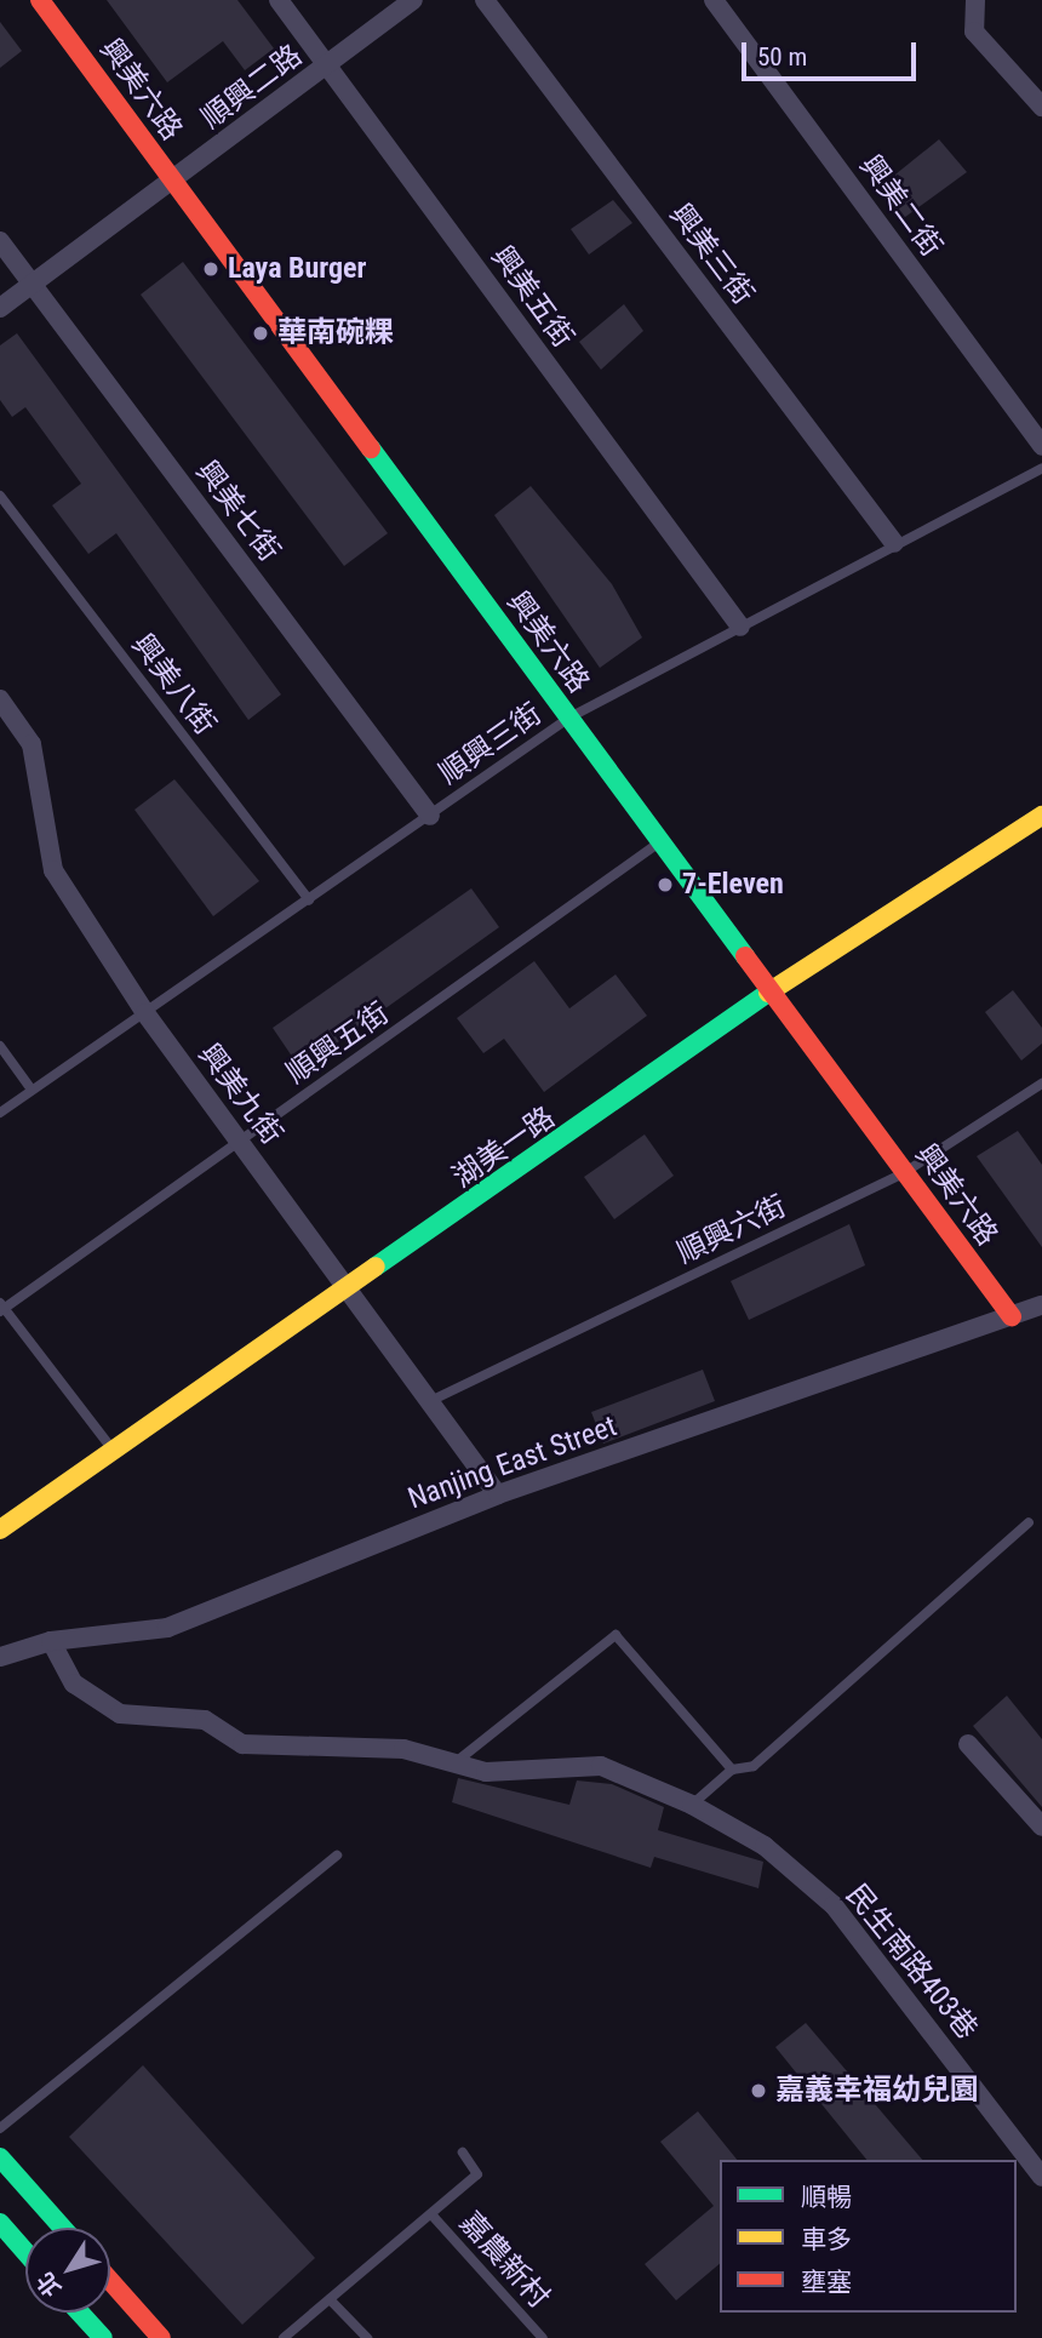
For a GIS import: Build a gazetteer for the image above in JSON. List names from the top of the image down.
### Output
{
  "streets": {
    "street": [
      "順興二路",
      "興美六路",
      "興美二街",
      "興美三街",
      "興美五街",
      "興美七街",
      "興美九街",
      "湖美一路",
      "Nanjing East Street",
      "民生南路403巷"
    ],
    "lane": [
      "興美八街",
      "順興三街",
      "順興五街",
      "順興六街",
      "嘉農新村"
    ]
  },
  "crossings": [
    ["順興二路", "興美六路"],
    ["順興二路", "興美五街"],
    ["順興二路", "興美七街"],
    ["興美六路", "順興三街"],
    ["興美六路", "順興五街"],
    ["興美六路", "湖美一路"],
    ["興美六路", "順興六街"],
    ["興美六路", "Nanjing East Street"],
    ["興美三街", "順興三街"],
    ["興美五街", "順興三街"],
    ["興美七街", "順興三街"],
    ["興美八街", "順興三街"],
    ["順興三街", "興美九街"],
    ["順興五街", "興美九街"],
    ["興美九街", "湖美一路"],
    ["興美九街", "順興六街"],
    ["興美九街", "Nanjing East Street"],
    ["Nanjing East Street", "民生南路403巷"]
  ],
  "places": [
    "Laya Burger",
    "華南碗粿",
    "7-Eleven",
    "嘉義幸福幼兒園"
  ],
  "legend": ["順暢", "車多", "壅塞"],
  "scale_bar": "50 m",
  "north": "bottom left"
}
